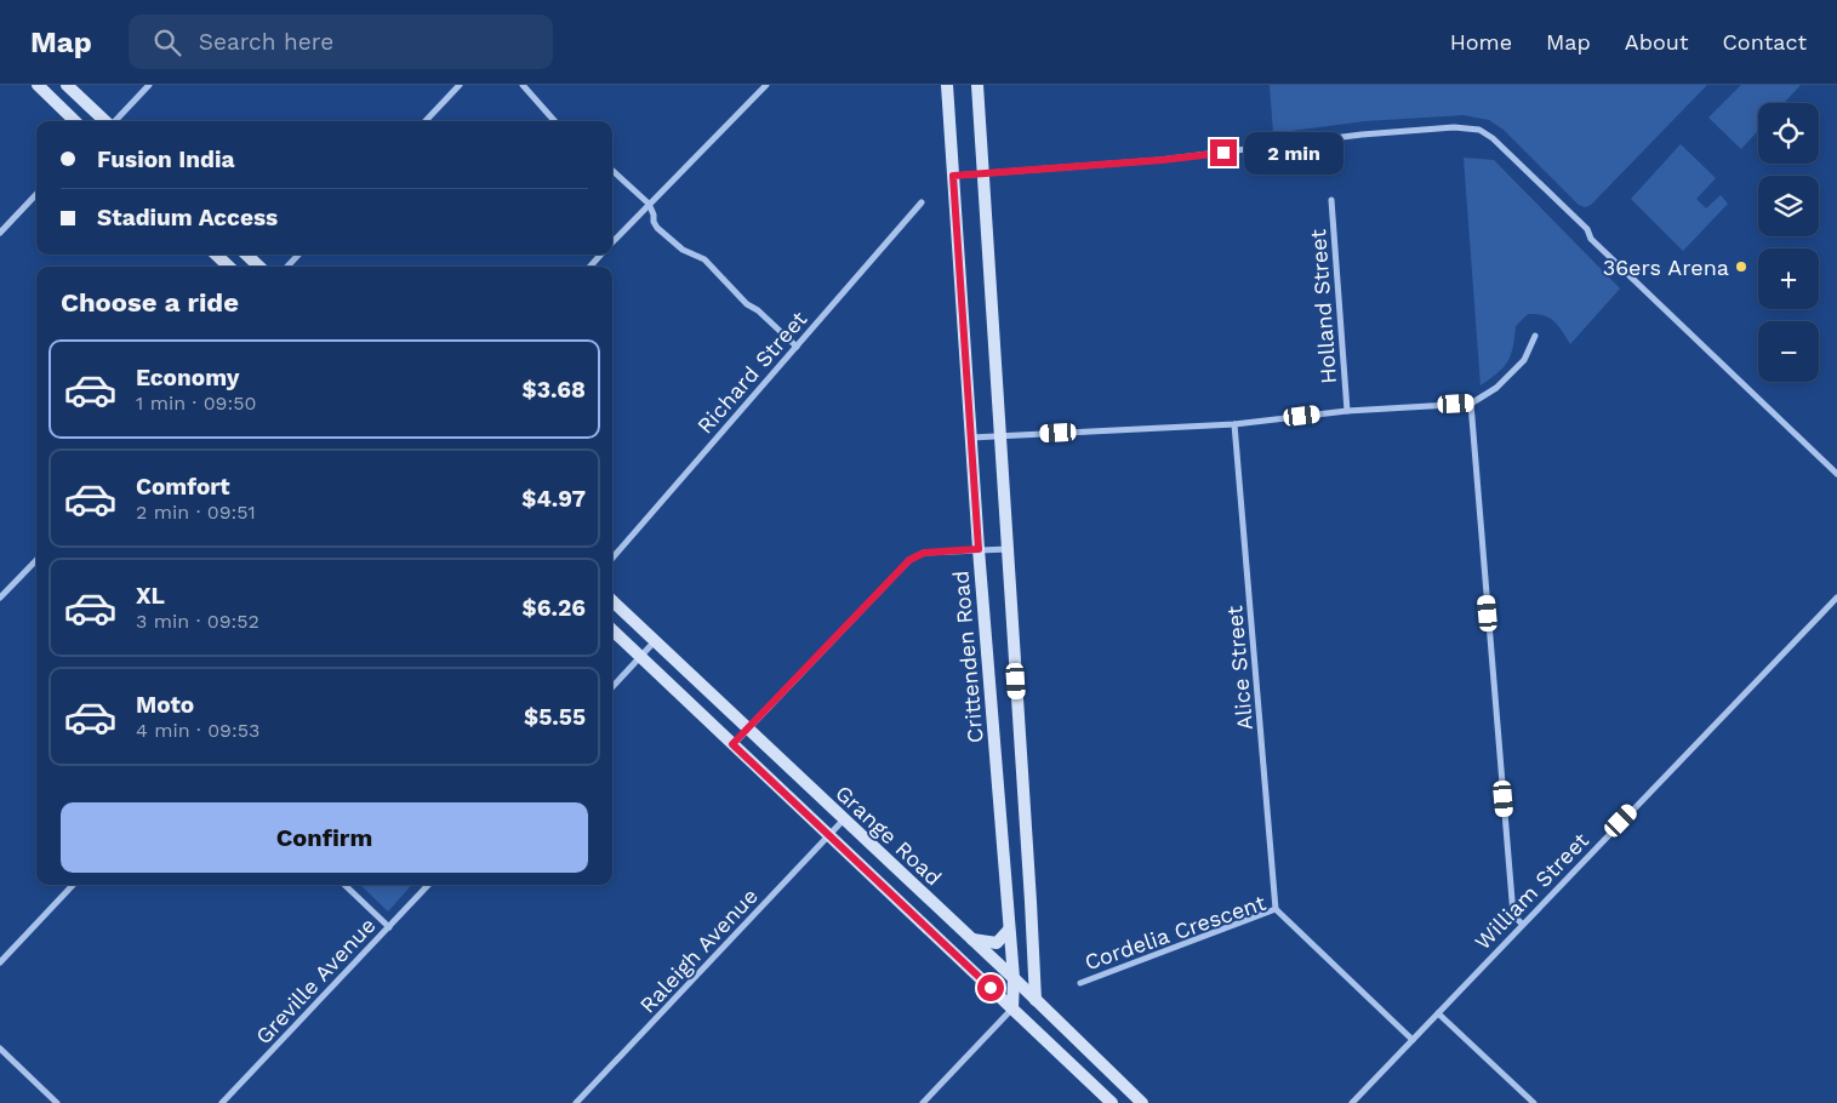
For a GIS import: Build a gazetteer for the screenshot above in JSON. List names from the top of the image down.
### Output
{
  "streets": {
    "main road": ["Crittenden Road", "Grange Road"],
    "street": [
      "Holland Street",
      "Richard Street",
      "Alice Street",
      "William Street",
      "Cordelia Crescent",
      "Raleigh Avenue",
      "Greville Avenue"
    ]
  },
  "crossings": [
    ["Crittenden Road", "Grange Road"],
    ["Alice Street", "Cordelia Crescent"],
    ["Grange Road", "Raleigh Avenue"],
    ["William Street", "Cordelia Crescent"]
  ],
  "places": ["36ers Arena"],
  "page": {
    "header": "Map",
    "search": "Search here",
    "nav": [
      "Home",
      "Map",
      "About",
      "Contact"
    ],
    "map_buttons": ["+", "−"],
    "banner": ["Fusion India", "Stadium Access"],
    "bubble": "2 min",
    "heading": "Choose a ride",
    "list": [
      {
        "name": "Economy",
        "note": "1 min · 09:50",
        "value": "$3.68"
      },
      {
        "name": "Comfort",
        "note": "2 min · 09:51",
        "value": "$4.97"
      },
      {
        "name": "XL",
        "note": "3 min · 09:52",
        "value": "$6.26"
      },
      {
        "name": "Moto",
        "note": "4 min · 09:53",
        "value": "$5.55"
      }
    ],
    "buttons": "Confirm"
  }
}
